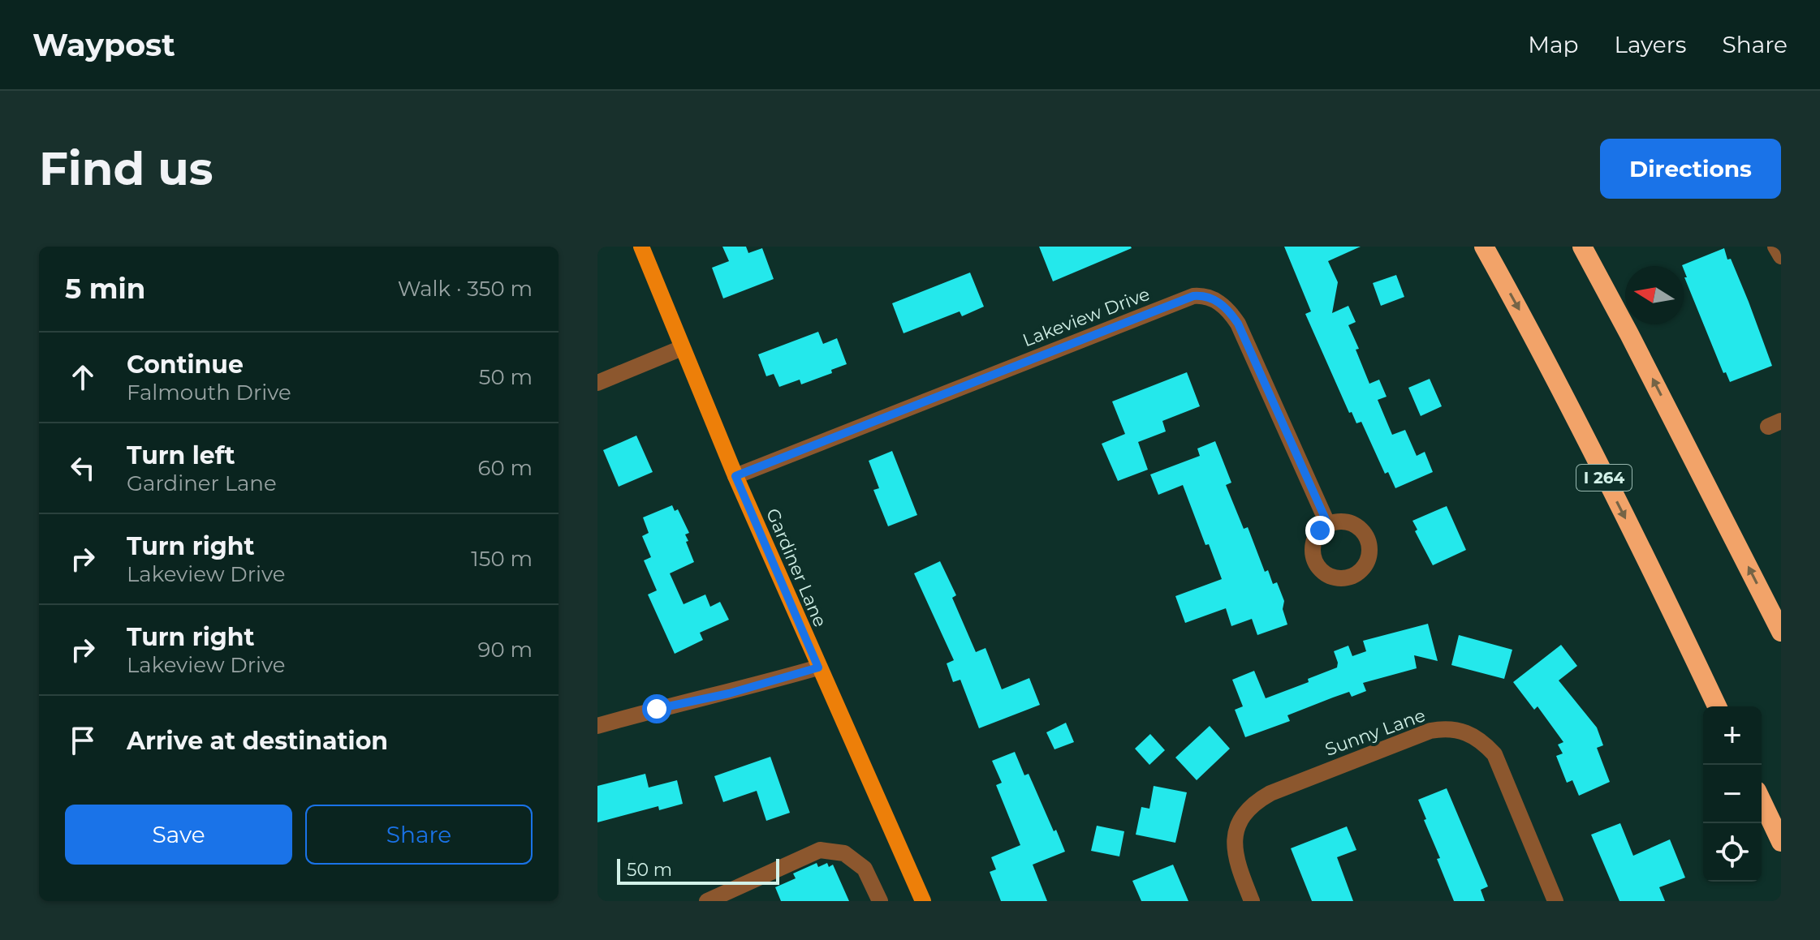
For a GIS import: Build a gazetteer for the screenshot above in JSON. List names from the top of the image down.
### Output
{
  "streets": {
    "highway": ["I 264"],
    "main road": ["Gardiner Lane"],
    "street": ["Lakeview Drive", "Sunny Lane"]
  },
  "crossings": [
    ["Lakeview Drive", "Gardiner Lane"]
  ],
  "scale_bar": "50 m",
  "north": "left",
  "page": {
    "header": "Waypost",
    "nav": ["Map", "Layers", "Share"],
    "buttons": [
      "Directions",
      ["Save", "Share"]
    ],
    "title": "Find us",
    "heading": ["5 min", "Walk · 350 m"],
    "list": [
      ["Continue", "Falmouth Drive", "50 m"],
      ["Turn left", "Gardiner Lane", "60 m"],
      ["Turn right", "Lakeview Drive", "150 m"],
      ["Turn right", "Lakeview Drive", "90 m"],
      "Arrive at destination"
    ],
    "map_buttons": ["+", "−"],
    "scale": "50 m"
  }
}
